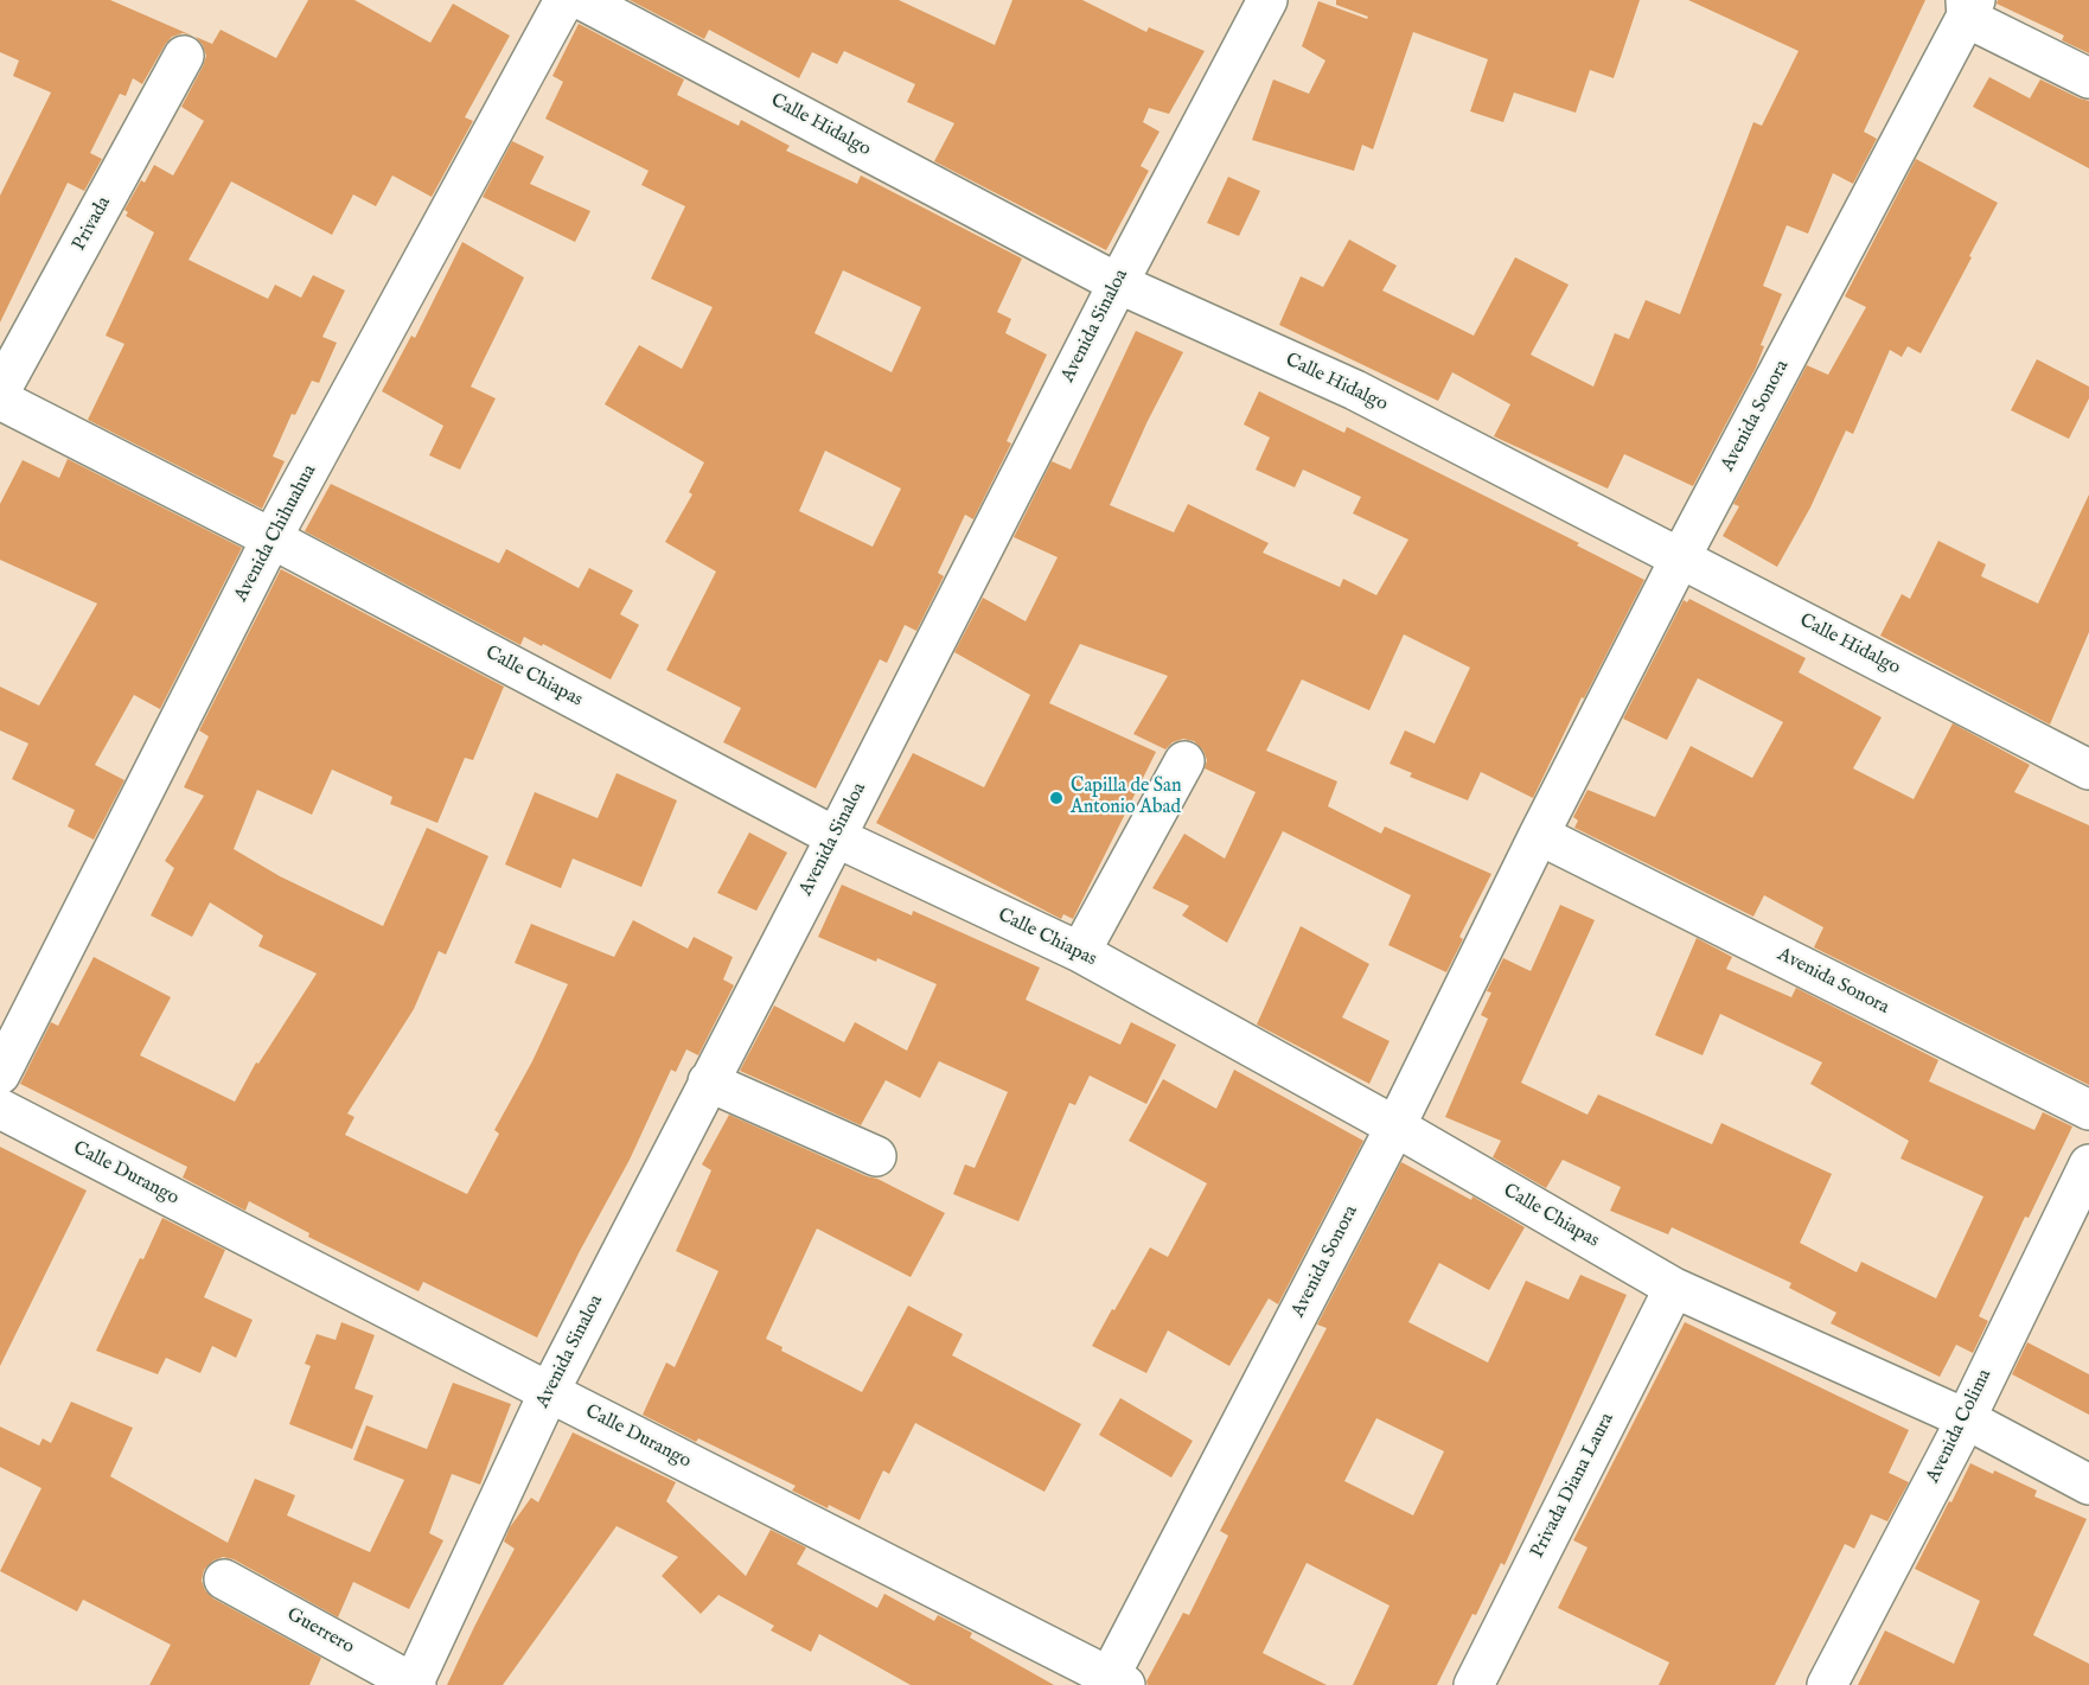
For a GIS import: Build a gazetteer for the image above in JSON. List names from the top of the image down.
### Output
{
  "streets": {
    "street": [
      "Calle Hidalgo",
      "Privada",
      "Avenida Sinaloa",
      "Avenida Sonora",
      "Avenida Chihuahua",
      "Calle Chiapas",
      "Calle Durango",
      "Avenida Colima",
      "Privada Diana Laura",
      "Guerrero"
    ]
  },
  "crossings": [
    ["Calle Hidalgo", "Avenida Sinaloa"],
    ["Calle Hidalgo", "Avenida Sonora"],
    ["Avenida Sinaloa", "Calle Chiapas"],
    ["Avenida Sinaloa", "Calle Durango"],
    ["Avenida Sinaloa", "Guerrero"],
    ["Avenida Sonora", "Calle Chiapas"],
    ["Avenida Sonora", "Calle Durango"],
    ["Avenida Chihuahua", "Calle Chiapas"],
    ["Calle Chiapas", "Avenida Colima"],
    ["Calle Chiapas", "Privada Diana Laura"]
  ],
  "places": ["Capilla de San Antonio Abad"]
}
